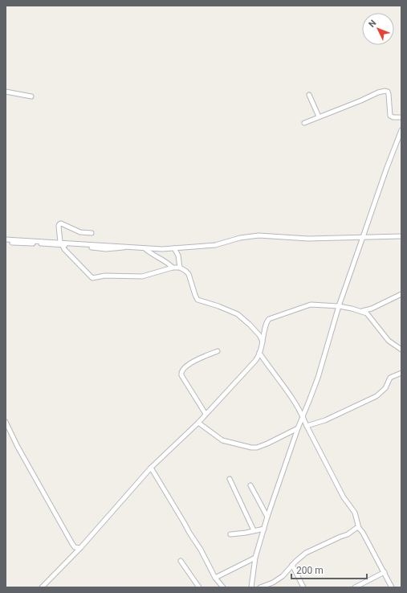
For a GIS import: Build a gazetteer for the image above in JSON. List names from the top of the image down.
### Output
{
  "scale_bar": "200 m",
  "north": "top left"
}
